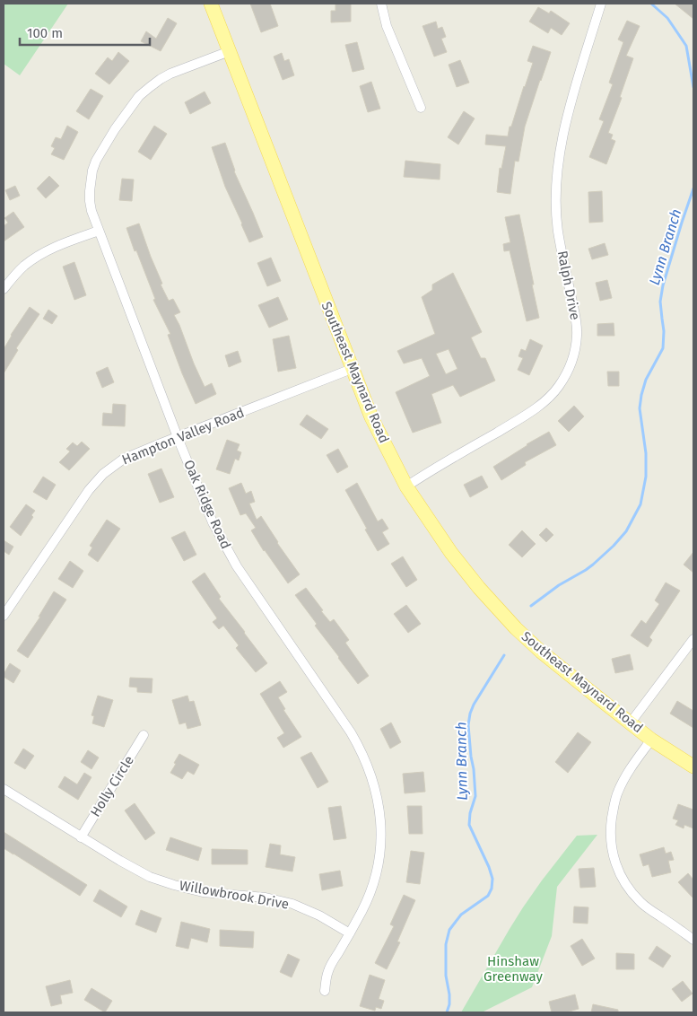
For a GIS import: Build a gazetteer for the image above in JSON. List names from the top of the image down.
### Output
{
  "streets": {
    "main road": ["Southeast Maynard Road"],
    "street": [
      "Ralph Drive",
      "Hampton Valley Road",
      "Oak Ridge Road",
      "Holly Circle",
      "Willowbrook Drive"
    ]
  },
  "crossings": [
    ["Ralph Drive", "Southeast Maynard Road"],
    ["Southeast Maynard Road", "Hampton Valley Road"],
    ["Southeast Maynard Road", "Oak Ridge Road"],
    ["Hampton Valley Road", "Oak Ridge Road"],
    ["Oak Ridge Road", "Willowbrook Drive"],
    ["Holly Circle", "Willowbrook Drive"]
  ],
  "water": ["Lynn Branch"],
  "parks": ["Hinshaw Greenway"],
  "scale_bar": "100 m"
}
